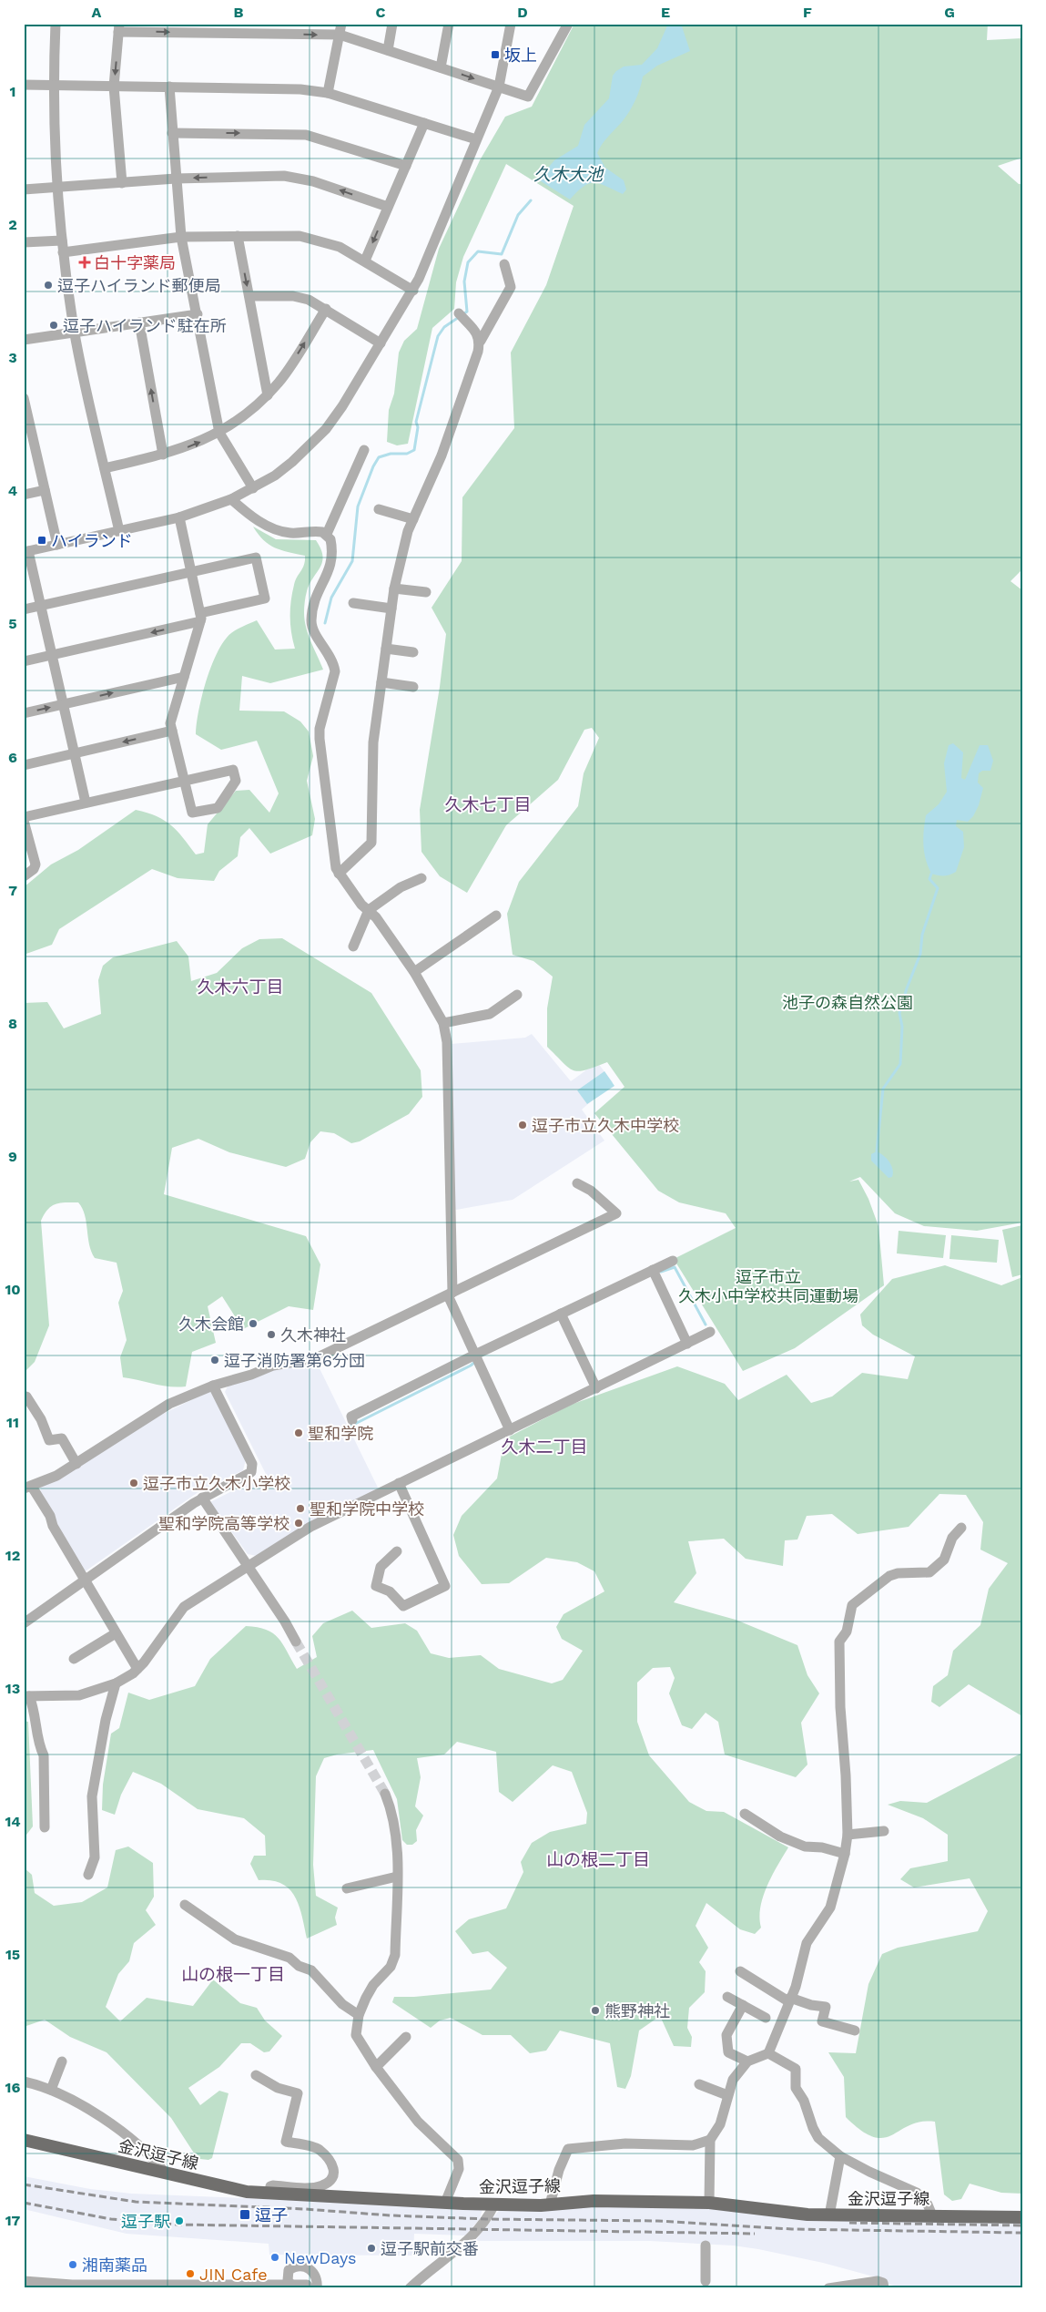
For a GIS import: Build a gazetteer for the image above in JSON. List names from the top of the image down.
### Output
{
  "streets": {
    "main road": ["金沢逗子線"]
  },
  "districts": [
    "久木七丁目",
    "久木六丁目",
    "久木二丁目",
    "山の根二丁目",
    "山の根一丁目"
  ],
  "water": ["久木大池"],
  "parks": ["池子の森自然公園", "逗子市立 久木小中学校共同運動場"],
  "places": {
    "transit": ["坂上", "ハイランド", "逗子"],
    "health": ["白十字薬局"],
    "other": [
      "逗子ハイランド郵便局",
      "逗子ハイランド駐在所",
      "逗子市立久木中学校",
      "久木会館",
      "久木神社",
      "逗子消防署第6分団",
      "聖和学院",
      "逗子市立久木小学校",
      "聖和学院中学校",
      "聖和学院高等学校",
      "熊野神社",
      "逗子駅",
      "逗子駅前交番",
      "NewDays",
      "湘南薬品",
      "JIN Cafe"
    ]
  },
  "grid": {
    "columns": [
      "A",
      "B",
      "C",
      "D",
      "E",
      "F",
      "G"
    ],
    "rows": [
      "1",
      "2",
      "3",
      "4",
      "5",
      "6",
      "7",
      "8",
      "9",
      "10",
      "11",
      "12",
      "13",
      "14",
      "15",
      "16",
      "17"
    ]
  }
}
